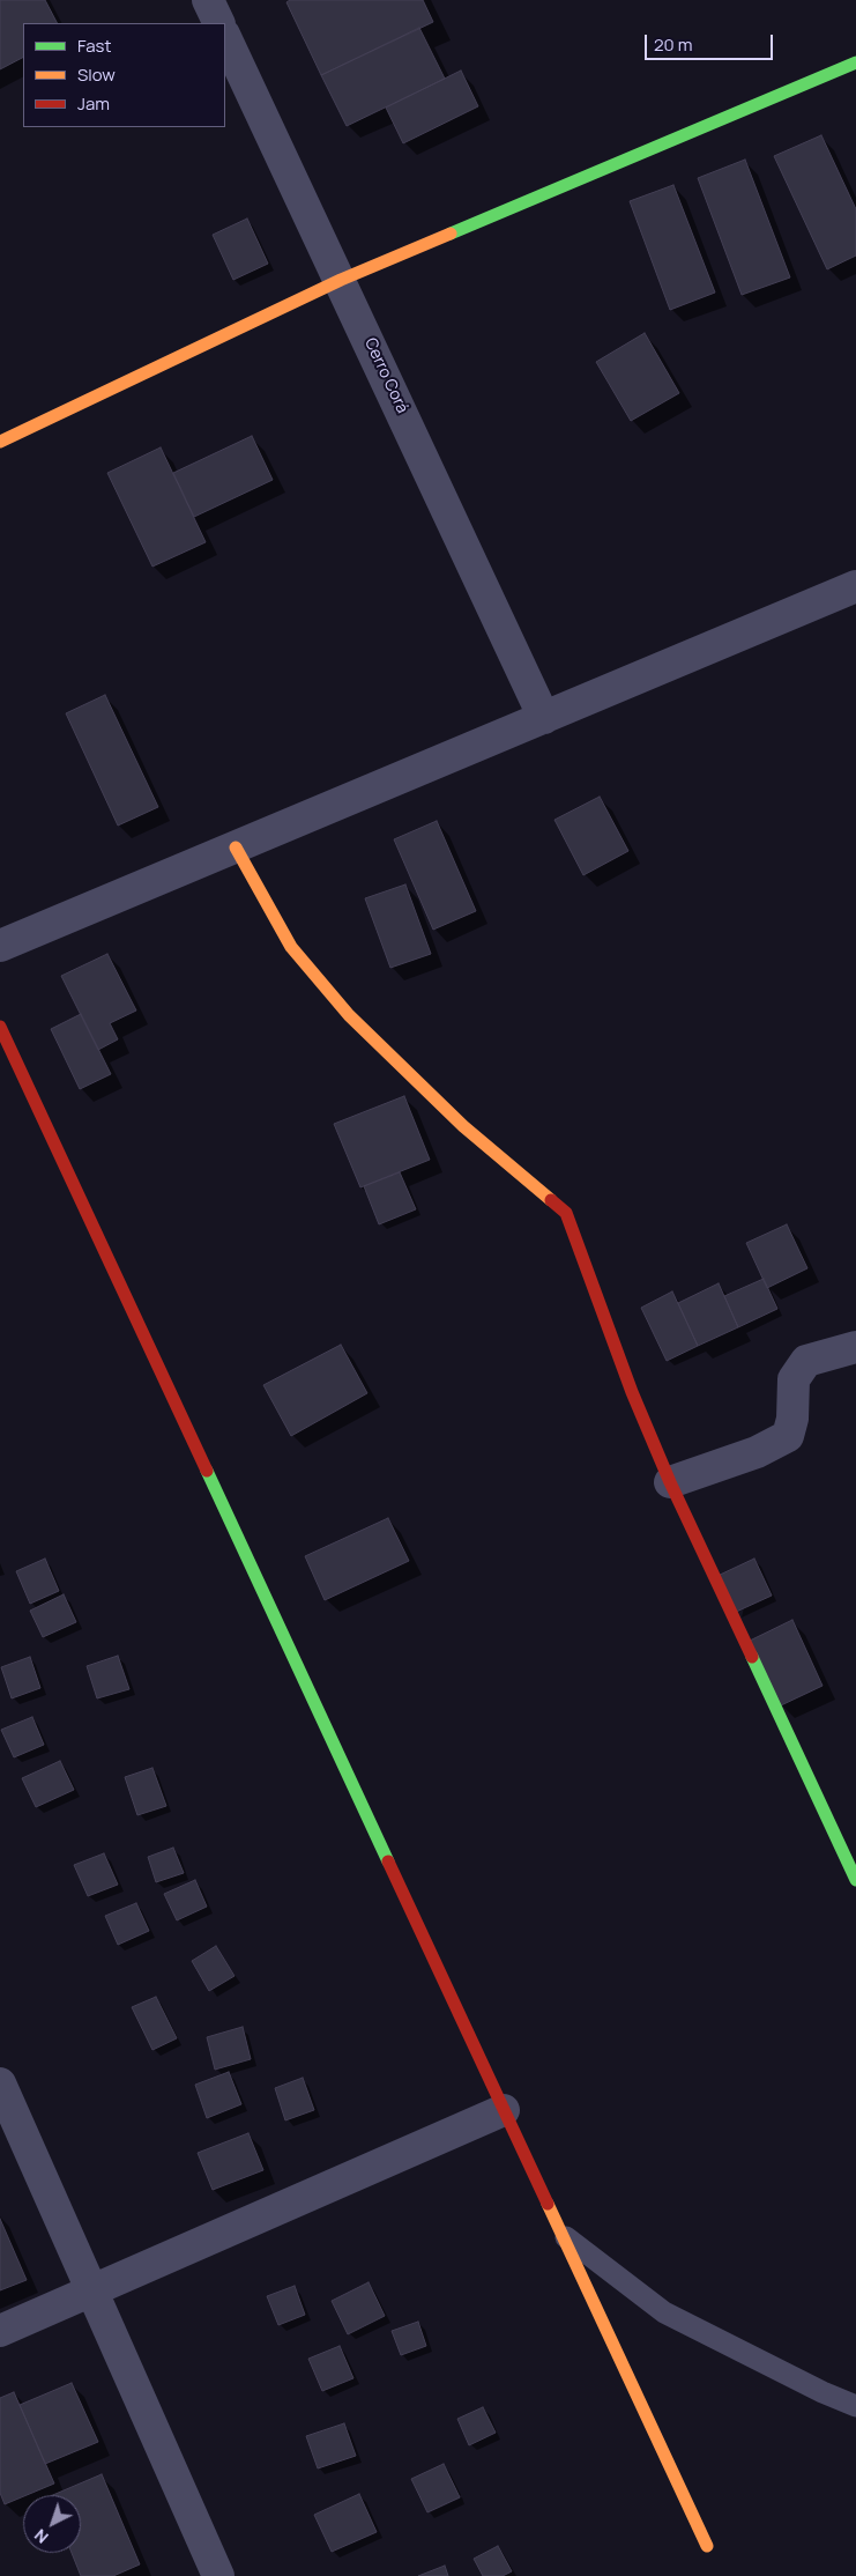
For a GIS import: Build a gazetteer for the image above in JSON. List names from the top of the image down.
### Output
{
  "streets": {
    "street": ["Cerro Corá"]
  },
  "legend": ["Fast", "Slow", "Jam"],
  "scale_bar": "20 m",
  "north": "bottom left"
}
